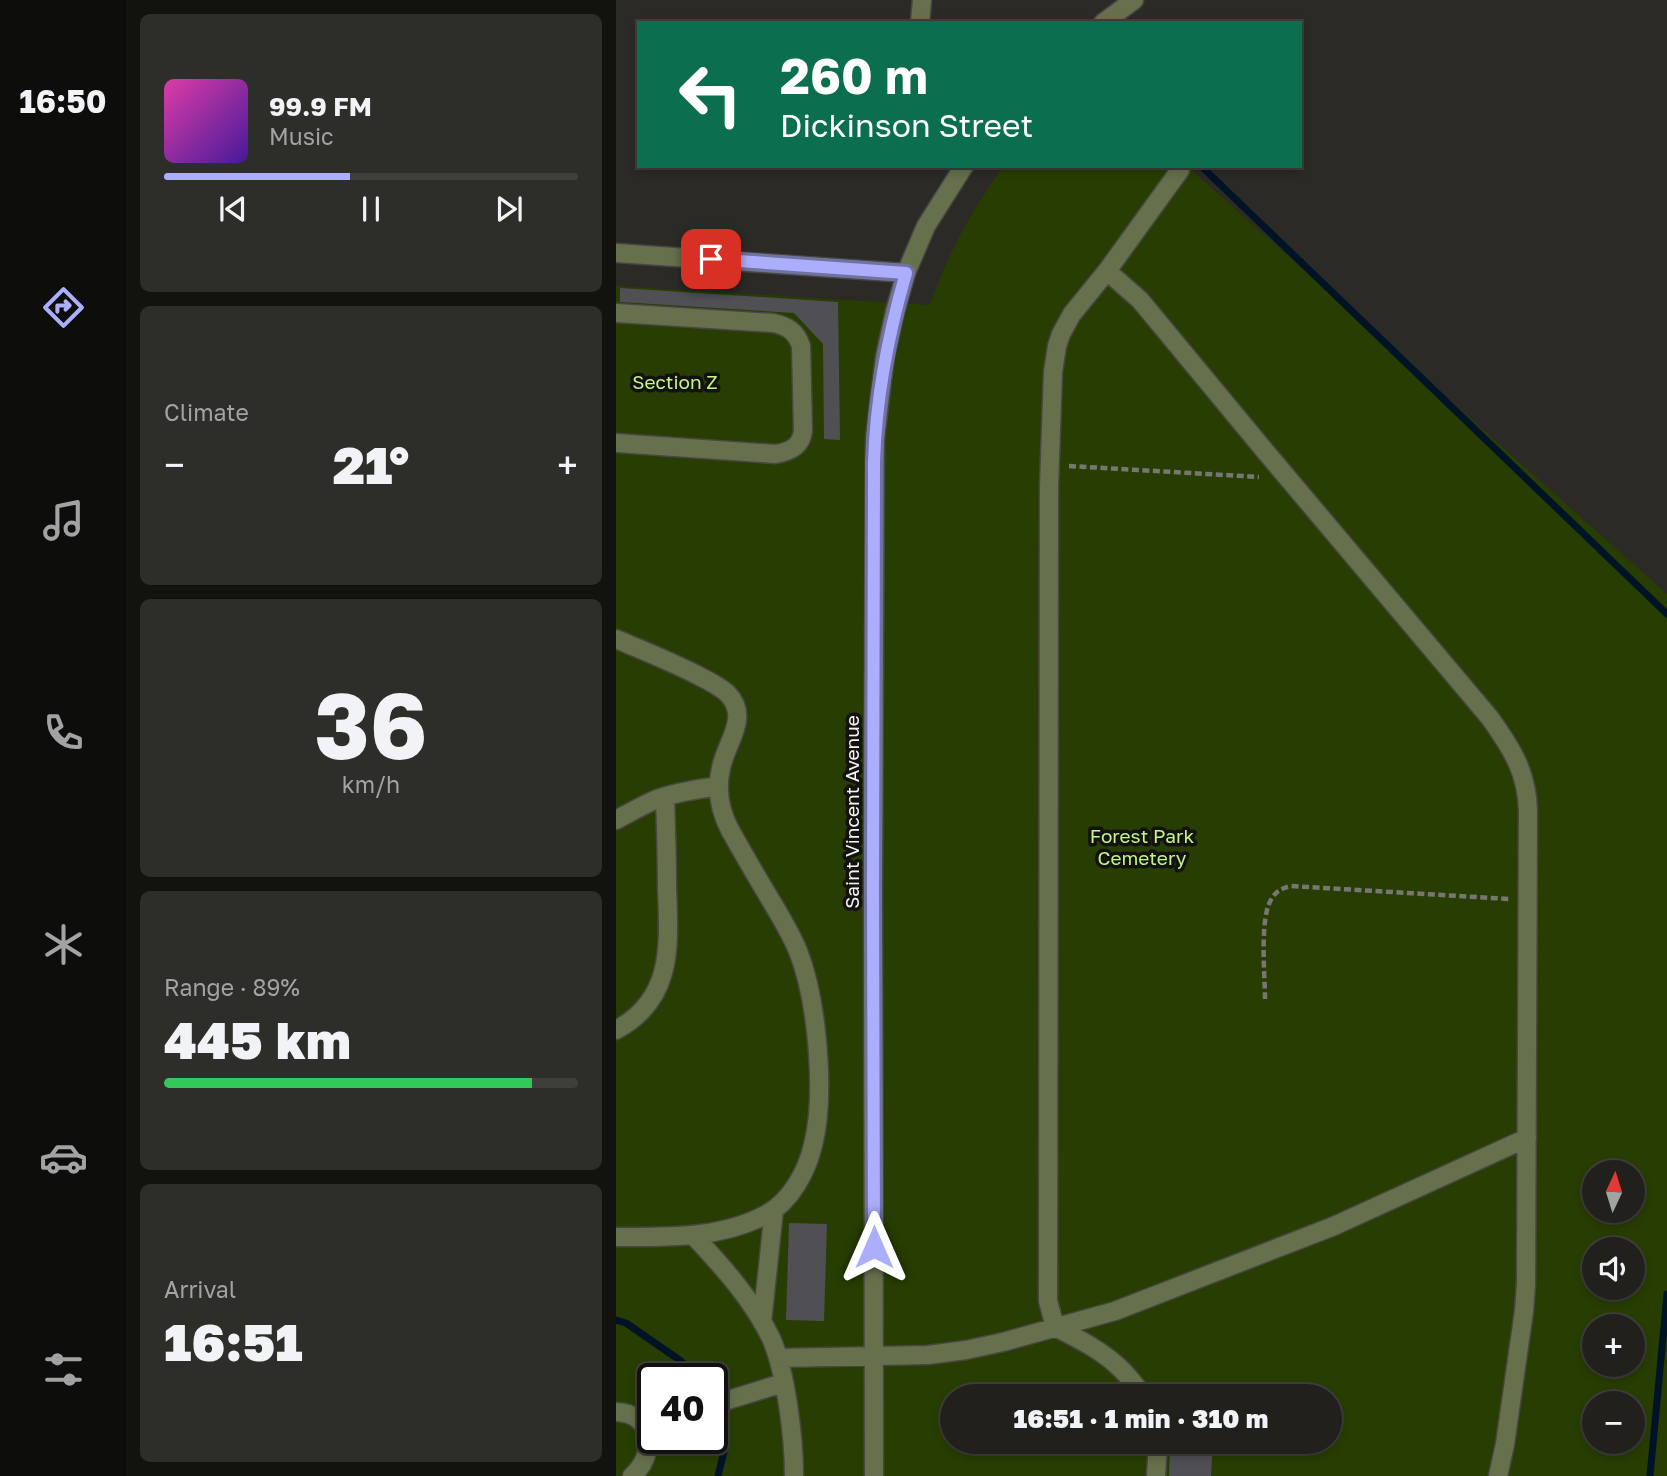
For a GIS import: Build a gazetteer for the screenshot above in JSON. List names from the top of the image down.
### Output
{
  "streets": {
    "street": ["Saint Vincent Avenue"]
  },
  "parks": ["Section Z", "Forest Park Cemetery"],
  "north": "top",
  "page": {
    "tabs": "16:50",
    "turn": ["260 m", "Dickinson Street"],
    "song": ["99.9 FM", "Music"],
    "tile": [
      "Climate",
      ["36", "km/h"],
      ["Range · 89%", "445 km"],
      ["Arrival", "16:51"]
    ],
    "heat": ["−", "21°", "+"],
    "map_buttons": ["+", "−"],
    "limit": "40",
    "trip": "16:51 · 1 min · 310 m"
  }
}
